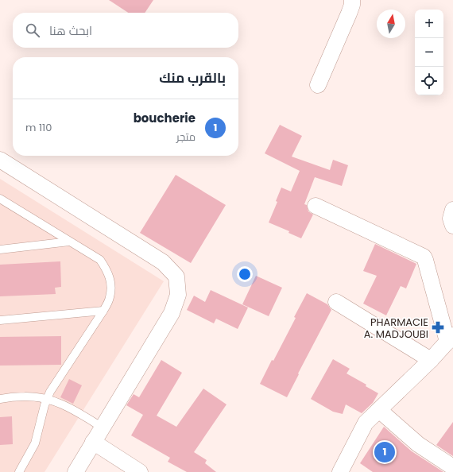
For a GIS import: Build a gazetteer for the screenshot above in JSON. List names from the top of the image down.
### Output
{
  "places": {
    "pharmacy": ["PHARMACIE A. MADJOUBI"]
  },
  "north": "top",
  "page": {
    "map_buttons": ["+", "−"],
    "search": "ابحث هنا",
    "heading": "بالقرب منك",
    "list": [
      {
        "mark": "1",
        "name": "boucherie",
        "note": "متجر",
        "value": "110 m"
      }
    ],
    "pins": "1"
  }
}
